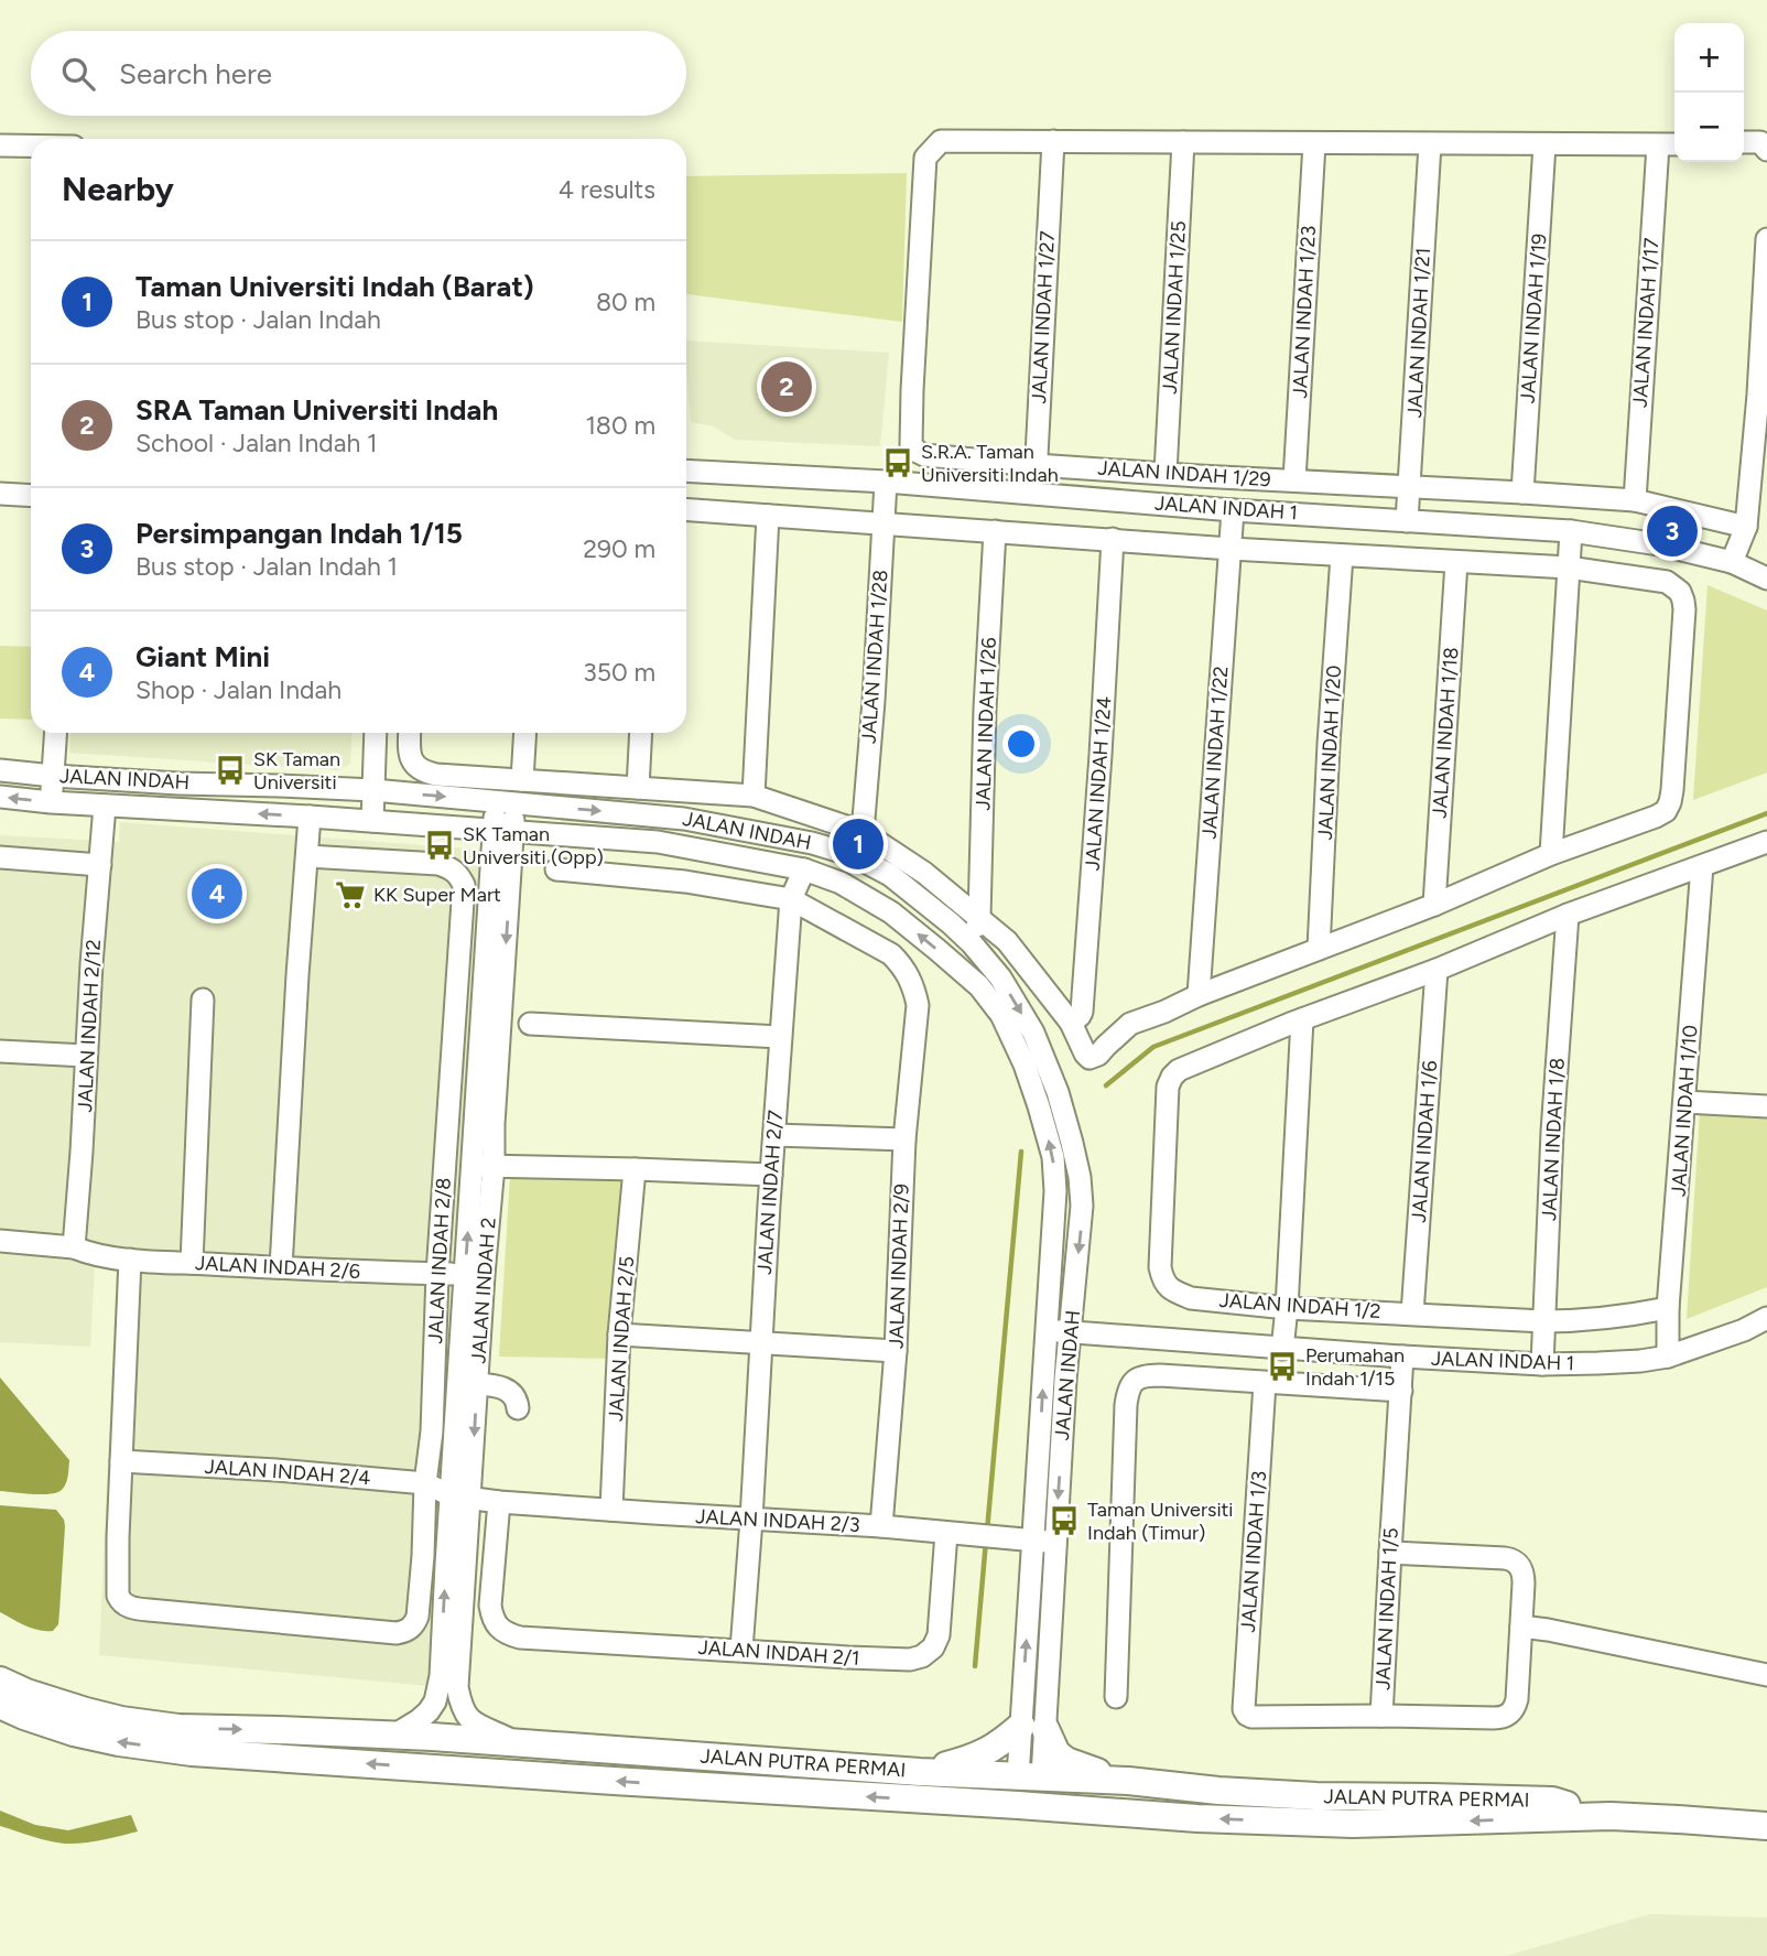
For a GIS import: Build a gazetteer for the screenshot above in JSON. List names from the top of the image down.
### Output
{
  "streets": {
    "main road": ["JALAN PUTRA PERMAI"],
    "street": [
      "JALAN INDAH 1/25",
      "JALAN INDAH 1/23",
      "JALAN INDAH 1/27",
      "JALAN INDAH 1/19",
      "JALAN INDAH 1/17",
      "JALAN INDAH 1/21",
      "JALAN INDAH 1/29",
      "JALAN INDAH 1",
      "JALAN INDAH 1/28",
      "JALAN INDAH 1/26",
      "JALAN INDAH 1/18",
      "JALAN INDAH 1/22",
      "JALAN INDAH 1/20",
      "JALAN INDAH",
      "JALAN INDAH 1/24",
      "JALAN INDAH 2/12",
      "JALAN INDAH 1/10",
      "JALAN INDAH 1/8",
      "JALAN INDAH 1/6",
      "JALAN INDAH 2/7",
      "JALAN INDAH 2/8",
      "JALAN INDAH 2/9",
      "JALAN INDAH 2/6",
      "JALAN INDAH 2",
      "JALAN INDAH 1/2",
      "JALAN INDAH 2/5",
      "JALAN INDAH 2/4",
      "JALAN INDAH 2/3",
      "JALAN INDAH 1/3",
      "JALAN INDAH 1/5",
      "JALAN INDAH 2/1"
    ]
  },
  "crossings": [
    ["JALAN INDAH 1/25", "JALAN INDAH 1/29"],
    ["JALAN INDAH 1/23", "JALAN INDAH 1/29"],
    ["JALAN INDAH 1/27", "JALAN INDAH 1/29"],
    ["JALAN INDAH 1/27", "JALAN INDAH 1"],
    ["JALAN INDAH 1/19", "JALAN INDAH 1/29"],
    ["JALAN INDAH 1/17", "JALAN INDAH 1/29"],
    ["JALAN INDAH 1/21", "JALAN INDAH 1/29"],
    ["JALAN INDAH 1/21", "JALAN INDAH 1"],
    ["JALAN INDAH 1", "JALAN INDAH 1/28"],
    ["JALAN INDAH 1", "JALAN INDAH 1/22"],
    ["JALAN INDAH 1", "JALAN INDAH"],
    ["JALAN INDAH 1", "JALAN INDAH 1/10"],
    ["JALAN INDAH 1", "JALAN INDAH 1/8"],
    ["JALAN INDAH 1", "JALAN INDAH 1/5"],
    ["JALAN INDAH 1/26", "JALAN INDAH"],
    ["JALAN INDAH", "JALAN INDAH 2/12"],
    ["JALAN INDAH", "JALAN INDAH 2/7"],
    ["JALAN INDAH", "JALAN INDAH 2"],
    ["JALAN INDAH", "JALAN INDAH 2/3"],
    ["JALAN INDAH", "JALAN PUTRA PERMAI"],
    ["JALAN INDAH 2/12", "JALAN INDAH 2/6"],
    ["JALAN INDAH 1/10", "JALAN INDAH 1/2"],
    ["JALAN INDAH 1/8", "JALAN INDAH 1/2"],
    ["JALAN INDAH 1/6", "JALAN INDAH 1/2"],
    ["JALAN INDAH 2/7", "JALAN INDAH 2/9"],
    ["JALAN INDAH 2/7", "JALAN INDAH 2/3"],
    ["JALAN INDAH 2/7", "JALAN INDAH 2/1"],
    ["JALAN INDAH 2/8", "JALAN INDAH 2/6"],
    ["JALAN INDAH 2/8", "JALAN INDAH 2/4"],
    ["JALAN INDAH 2/9", "JALAN INDAH 2/3"],
    ["JALAN INDAH 2/6", "JALAN INDAH 2"],
    ["JALAN INDAH 2", "JALAN INDAH 2/4"],
    ["JALAN INDAH 2", "JALAN PUTRA PERMAI"],
    ["JALAN INDAH 2/5", "JALAN INDAH 2/3"],
    ["JALAN INDAH 2/4", "JALAN INDAH 2/3"],
    ["JALAN INDAH 2/4", "JALAN INDAH 2/1"],
    ["JALAN INDAH 2/3", "JALAN INDAH 2/1"],
    ["JALAN INDAH 1/3", "JALAN INDAH 1/5"]
  ],
  "places": {
    "bus stop": [
      "S.R.A. Taman Universiti Indah",
      "SK Taman Universiti",
      "SK Taman Universiti (Opp)",
      "Perumahan Indah 1/15",
      "Taman Universiti Indah (Timur)"
    ],
    "supermarket": ["KK Super Mart"]
  },
  "page": {
    "map_buttons": ["+", "−"],
    "search": "Search here",
    "heading": ["Nearby", "4 results"],
    "list": [
      {
        "mark": "1",
        "name": "Taman Universiti Indah (Barat)",
        "note": "Bus stop · Jalan Indah",
        "value": "80 m"
      },
      {
        "mark": "2",
        "name": "SRA Taman Universiti Indah",
        "note": "School · Jalan Indah 1",
        "value": "180 m"
      },
      {
        "mark": "3",
        "name": "Persimpangan Indah 1/15",
        "note": "Bus stop · Jalan Indah 1",
        "value": "290 m"
      },
      {
        "mark": "4",
        "name": "Giant Mini",
        "note": "Shop · Jalan Indah",
        "value": "350 m"
      }
    ],
    "pins": [
      "2",
      "3",
      "1",
      "4"
    ]
  }
}
